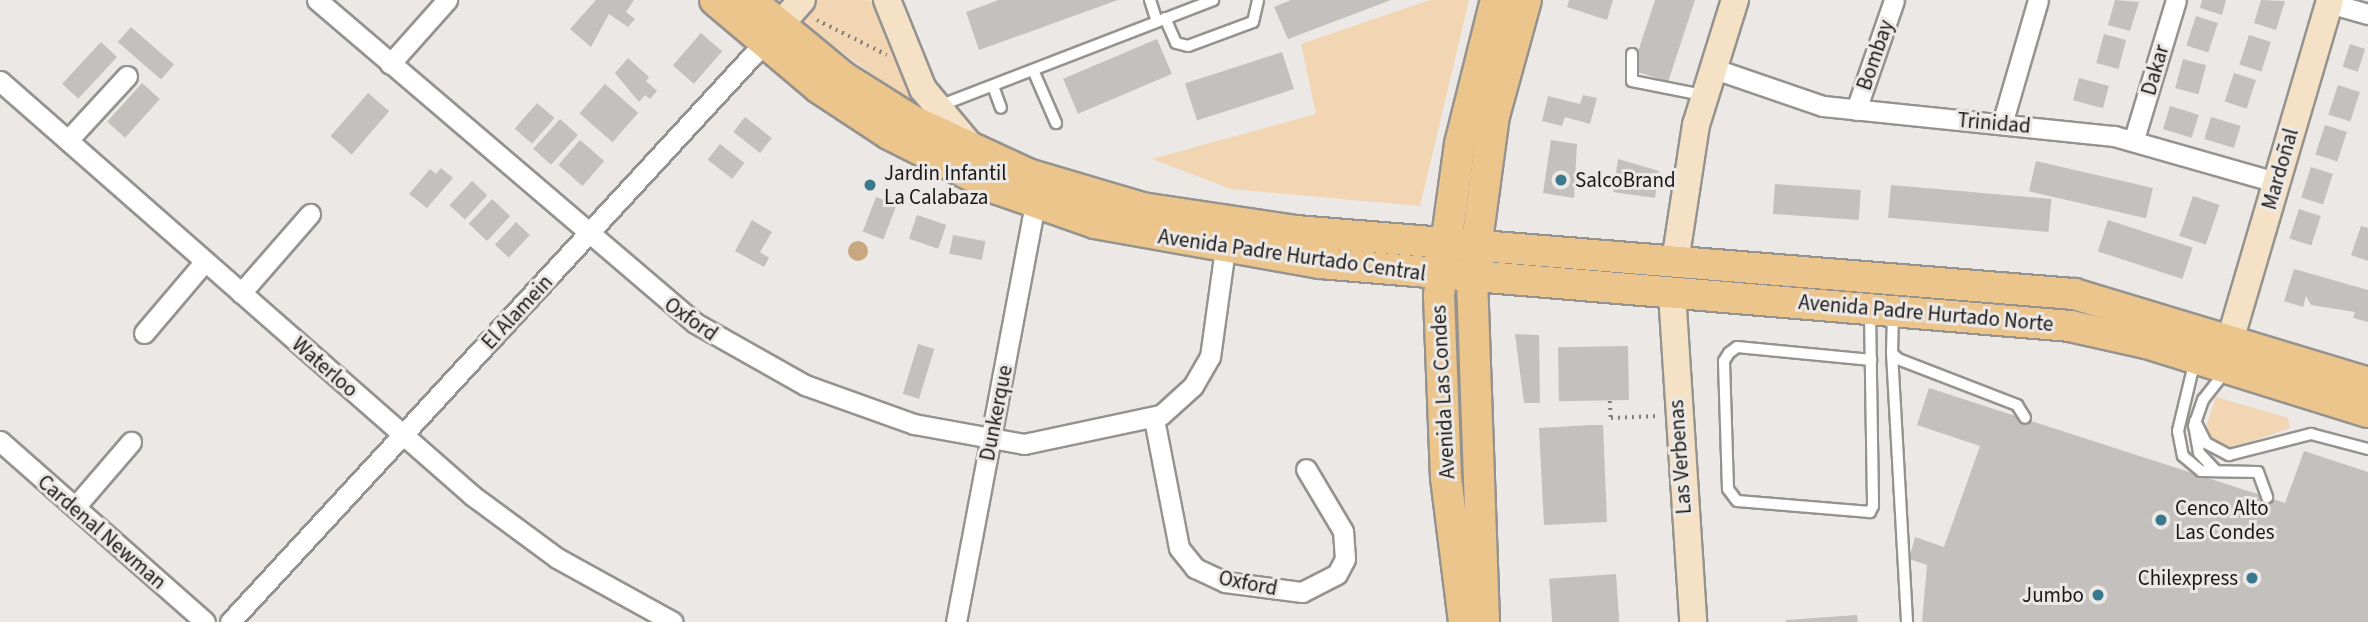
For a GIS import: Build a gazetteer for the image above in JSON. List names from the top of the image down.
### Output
{
  "streets": {
    "main road": ["Avenida Padre Hurtado Central", "Avenida Padre Hurtado Norte", "Avenida Las Condes"],
    "street": [
      "Bombay",
      "Dakar",
      "Trinidad",
      "Mardoñal",
      "El Alamein",
      "Oxford",
      "Waterloo",
      "Dunkerque",
      "Las Verbenas",
      "Cardenal Newman"
    ]
  },
  "crossings": [
    ["Bombay", "Trinidad"],
    ["Dakar", "Trinidad"],
    ["Trinidad", "Mardoñal"],
    ["Mardoñal", "Avenida Padre Hurtado Norte"],
    ["Avenida Padre Hurtado Central", "El Alamein"],
    ["Avenida Padre Hurtado Central", "Avenida Padre Hurtado Norte"],
    ["Avenida Padre Hurtado Central", "Oxford"],
    ["Avenida Padre Hurtado Central", "Avenida Las Condes"],
    ["Avenida Padre Hurtado Central", "Dunkerque"],
    ["El Alamein", "Oxford"],
    ["El Alamein", "Waterloo"],
    ["Avenida Padre Hurtado Norte", "Avenida Las Condes"],
    ["Avenida Padre Hurtado Norte", "Las Verbenas"],
    ["Oxford", "Dunkerque"]
  ],
  "places": [
    "SalcoBrand",
    "Jardin Infantil La Calabaza",
    "Cenco Alto Las Condes",
    "Chilexpress",
    "Jumbo"
  ]
}
